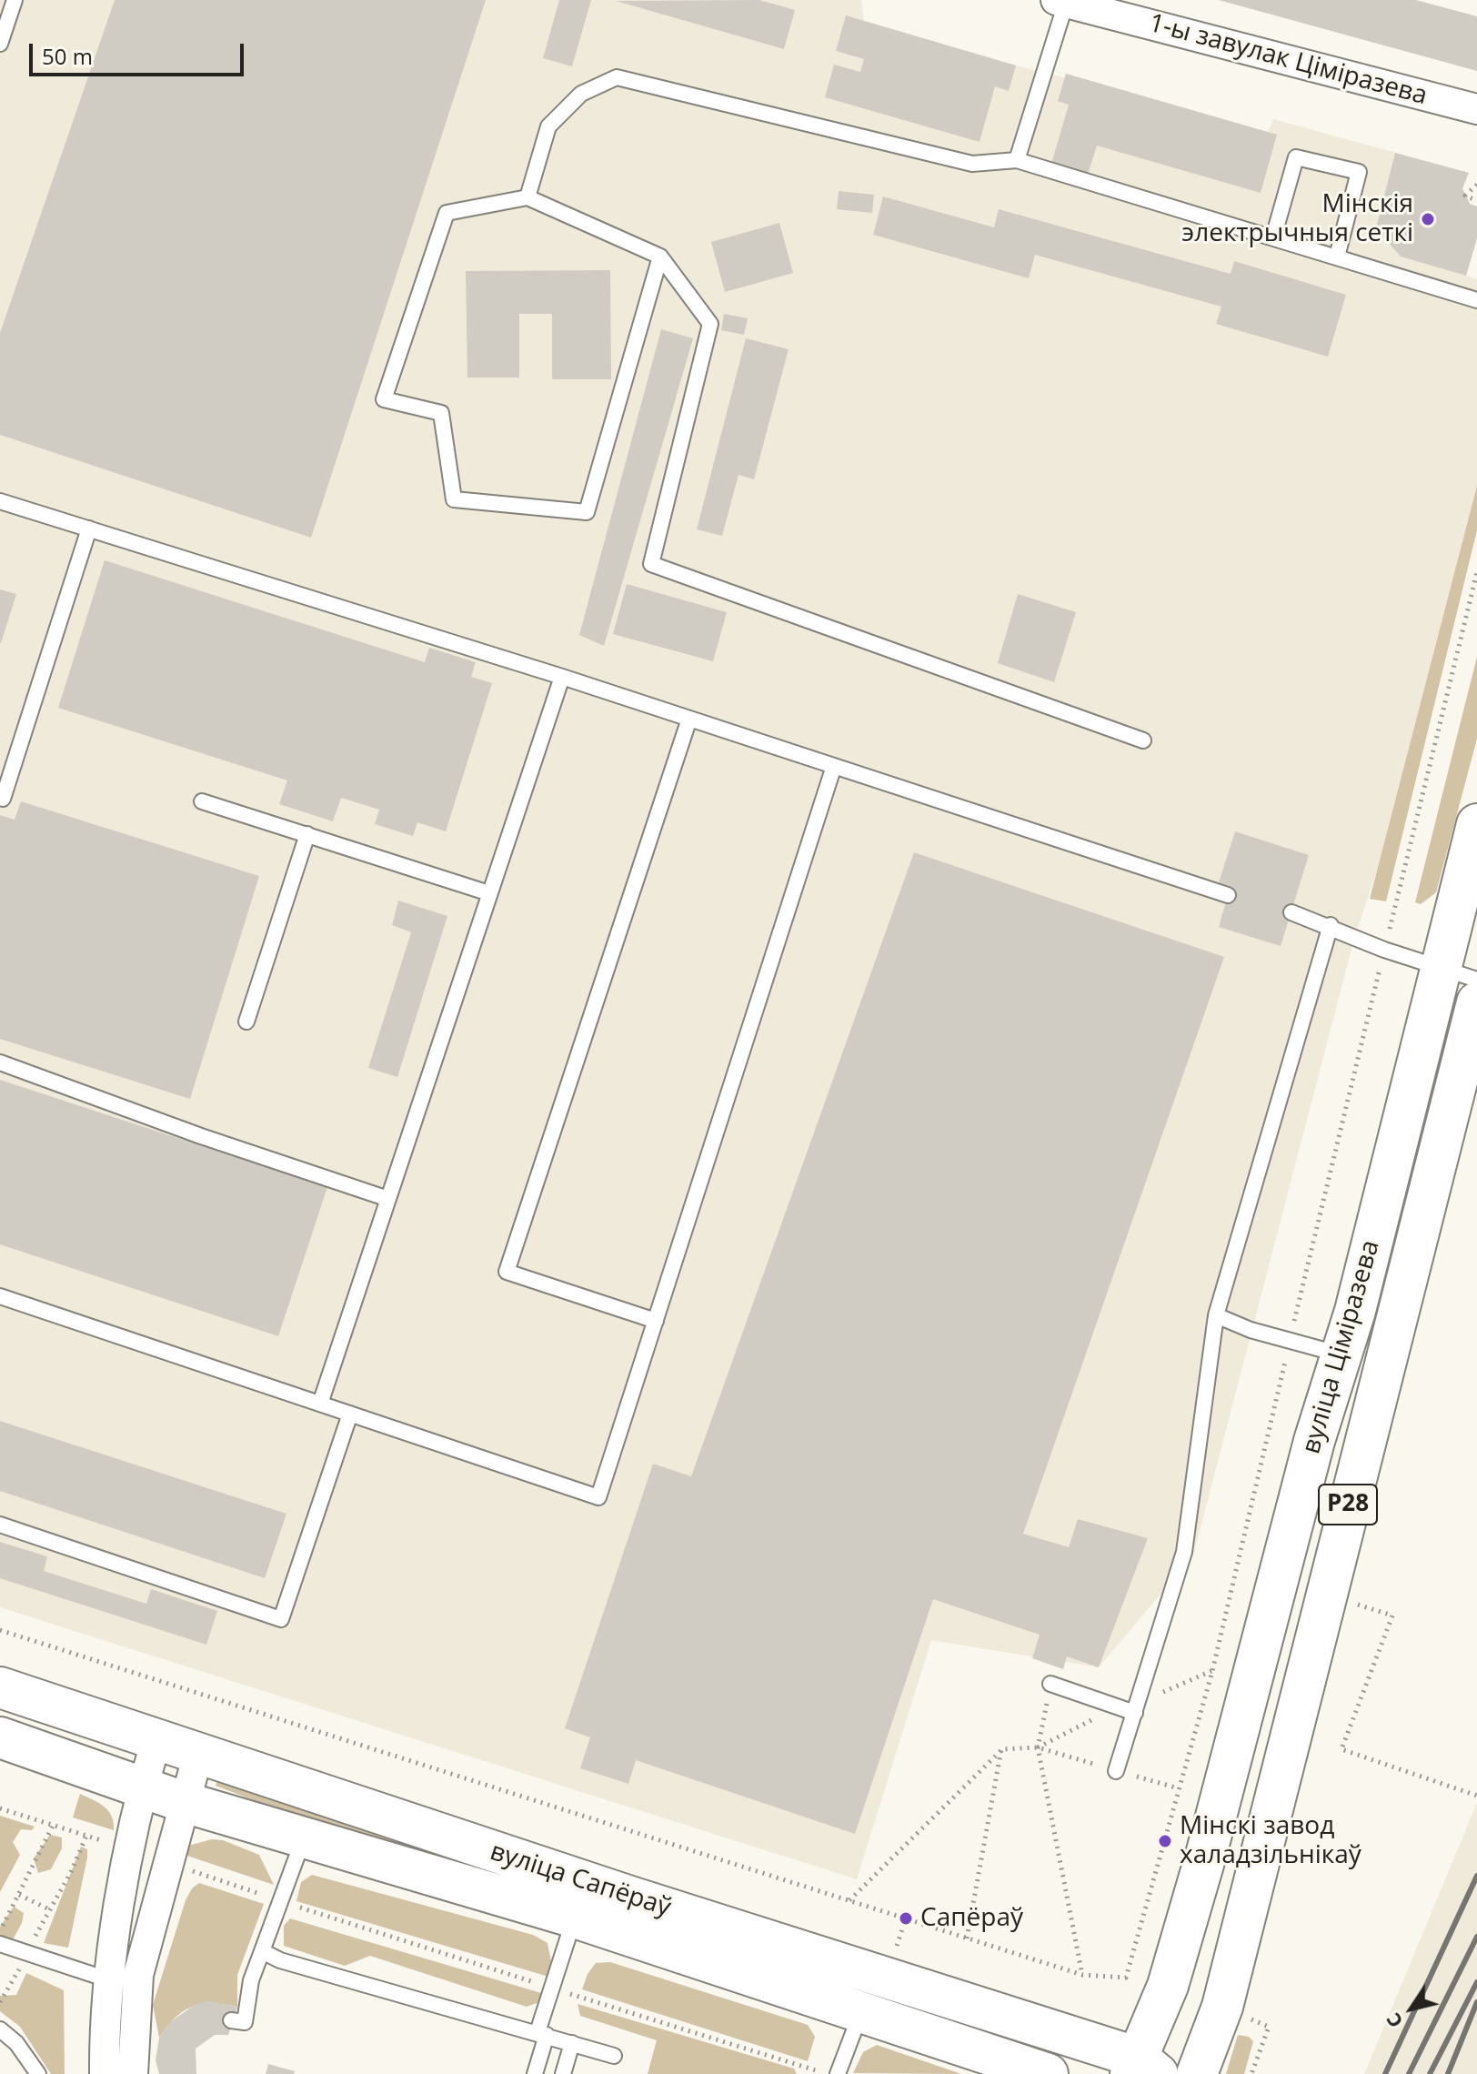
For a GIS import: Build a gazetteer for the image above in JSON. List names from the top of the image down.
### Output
{
  "streets": {
    "main road": ["вуліца Ціміразева", "Р28", "вуліца Сапёраў"],
    "street": ["1-ы завулак Ціміразева"]
  },
  "crossings": [
    ["вуліца Ціміразева", "вуліца Сапёраў"]
  ],
  "places": ["Мінскія электрычныя сеткі", "Мінскі завод халадзільнікаў", "Сапёраў"],
  "scale_bar": "50 m",
  "north": "bottom left"
}
